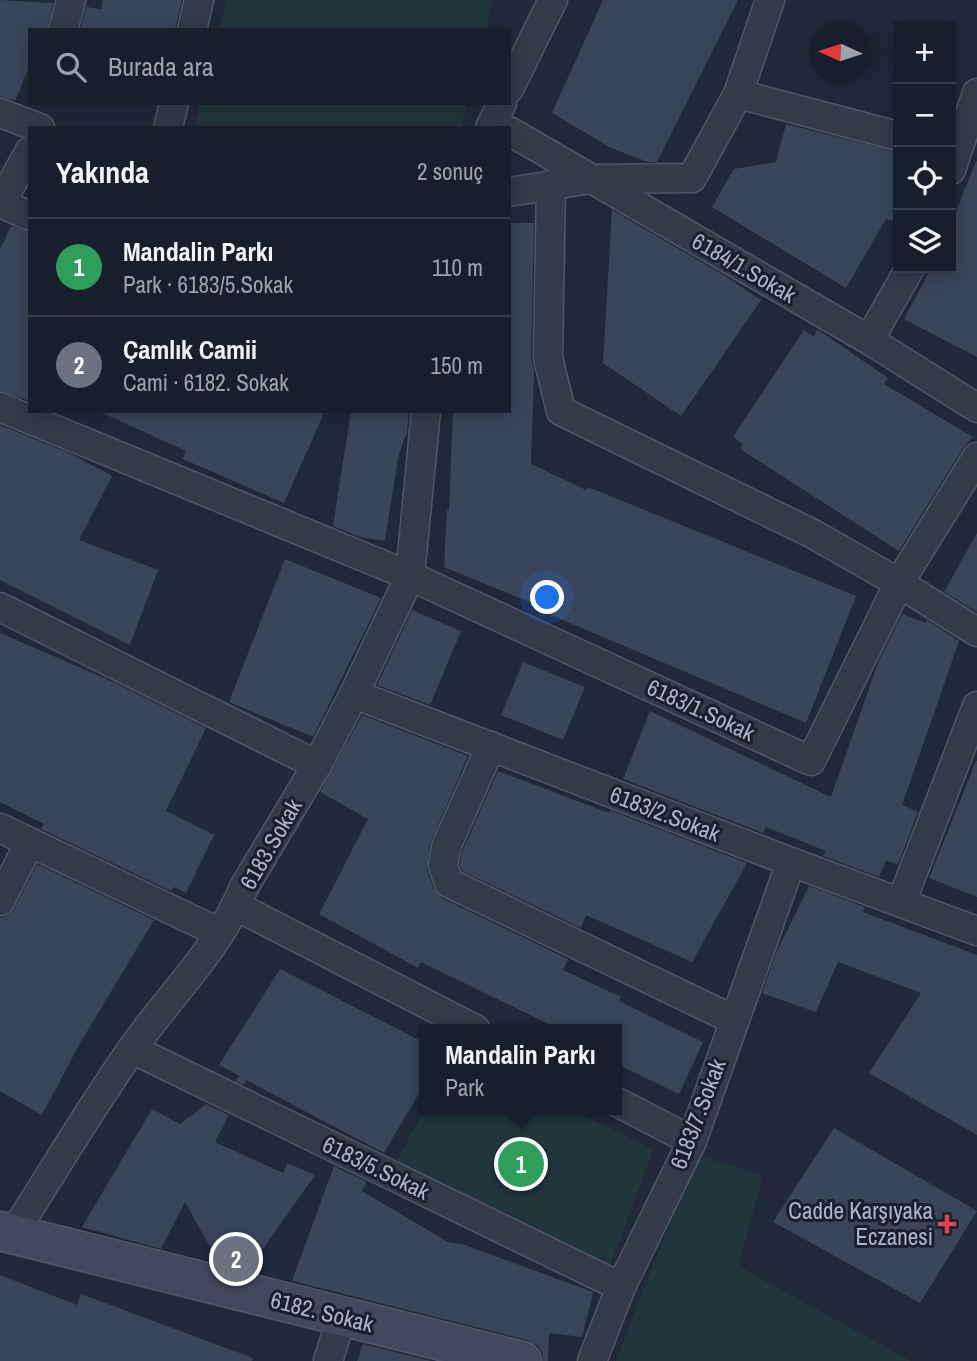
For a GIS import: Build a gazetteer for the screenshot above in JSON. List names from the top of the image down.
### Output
{
  "streets": {
    "street": [
      "6184/1.Sokak",
      "6183/1.Sokak",
      "6183/2.Sokak",
      "6183.Sokak",
      "6183/7.Sokak",
      "6183/5.Sokak",
      "6182. Sokak"
    ]
  },
  "crossings": [
    ["6183/1.Sokak", "6183.Sokak"],
    ["6183/2.Sokak", "6183.Sokak"],
    ["6183/2.Sokak", "6183/7.Sokak"],
    ["6183.Sokak", "6183/5.Sokak"],
    ["6183.Sokak", "6182. Sokak"],
    ["6183/7.Sokak", "6183/5.Sokak"]
  ],
  "places": {
    "health": ["Cadde Karşıyaka Eczanesi"]
  },
  "north": "left",
  "page": {
    "map_buttons": ["+", "−"],
    "search": "Burada ara",
    "heading": ["Yakında", "2 sonuç"],
    "list": [
      {
        "mark": "1",
        "name": "Mandalin Parkı",
        "note": "Park · 6183/5.Sokak",
        "value": "110 m"
      },
      {
        "mark": "2",
        "name": "Çamlık Camii",
        "note": "Cami · 6182. Sokak",
        "value": "150 m"
      }
    ],
    "popup": ["Mandalin Parkı", "Park"],
    "pins": ["1", "2"]
  }
}
